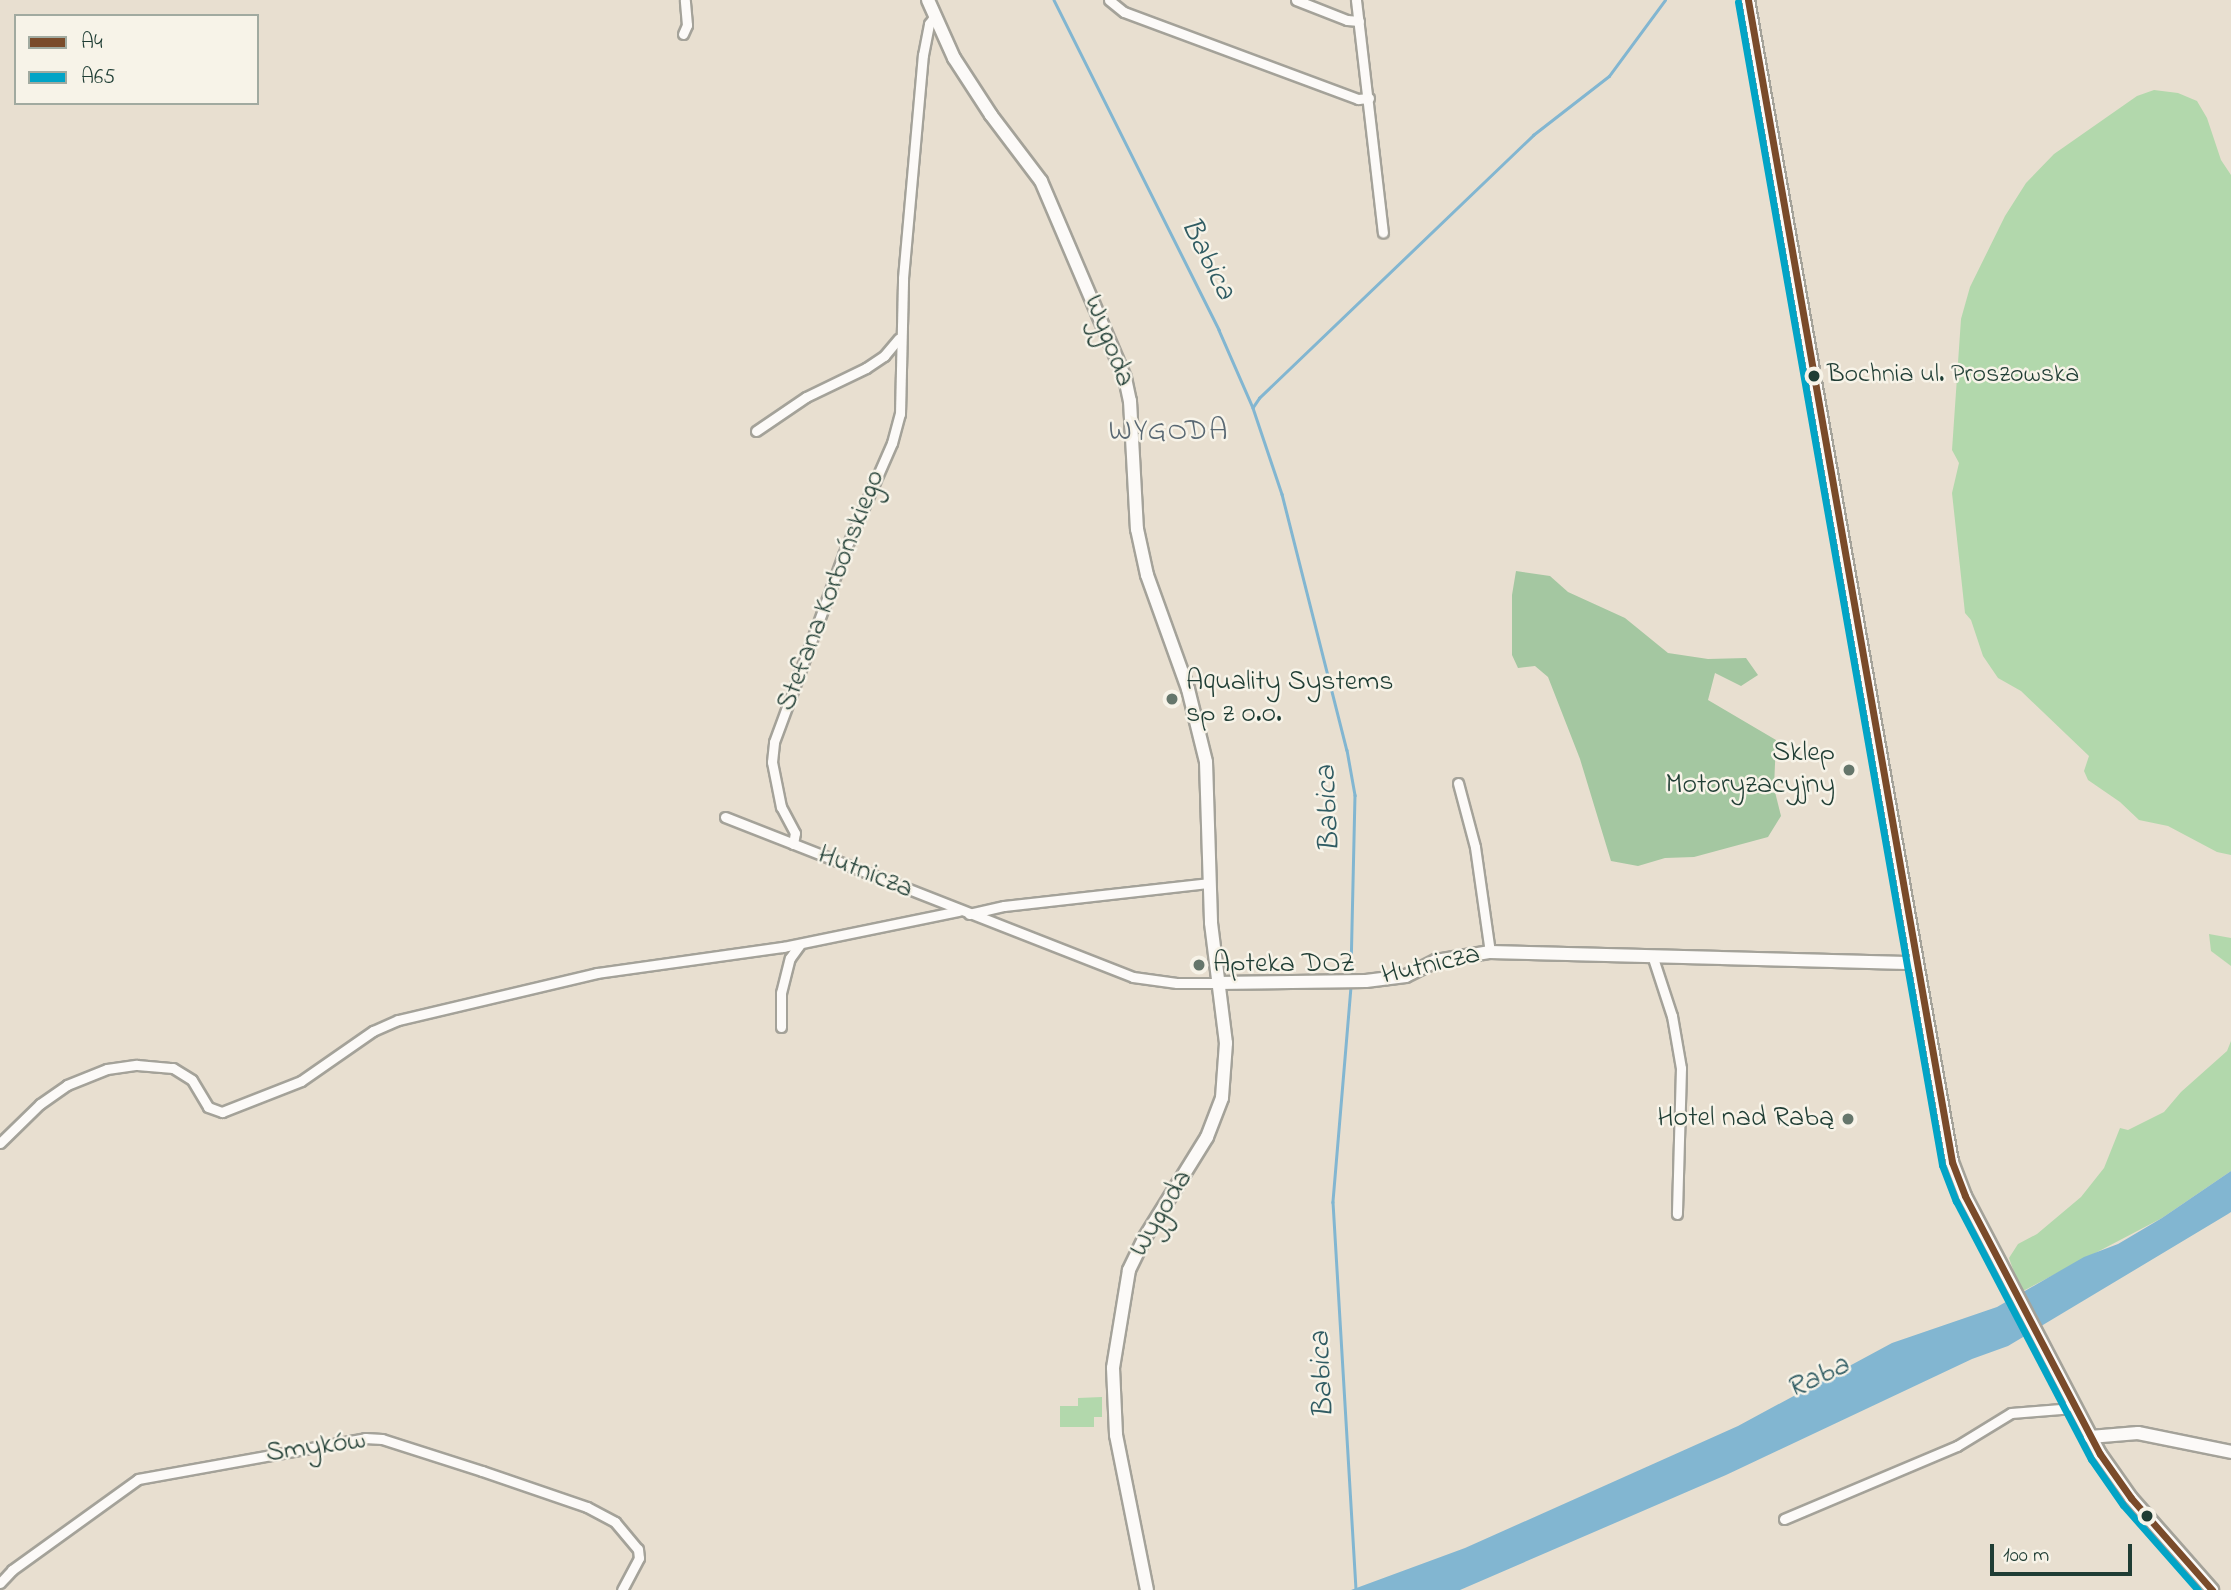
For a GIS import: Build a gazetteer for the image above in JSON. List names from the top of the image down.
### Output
{
  "streets": {
    "street": [
      "Wygoda",
      "Stefana Korbońskiego",
      "Hutnicza",
      "Smyków"
    ]
  },
  "crossings": [
    ["Wygoda", "Stefana Korbońskiego"],
    ["Wygoda", "Hutnicza"],
    ["Stefana Korbońskiego", "Hutnicza"]
  ],
  "districts": ["WYGODA"],
  "water": ["Babica", "Raba"],
  "places": [
    "Bochnia ul. Proszowska",
    "Aquality Systems sp z o.o.",
    "Sklep Motoryzacyjny",
    "Apteka DOZ",
    "Hotel nad Rabą"
  ],
  "lines": ["transit line A4", "transit line A65"],
  "legend": ["A4", "A65"],
  "scale_bar": "100 m"
}
